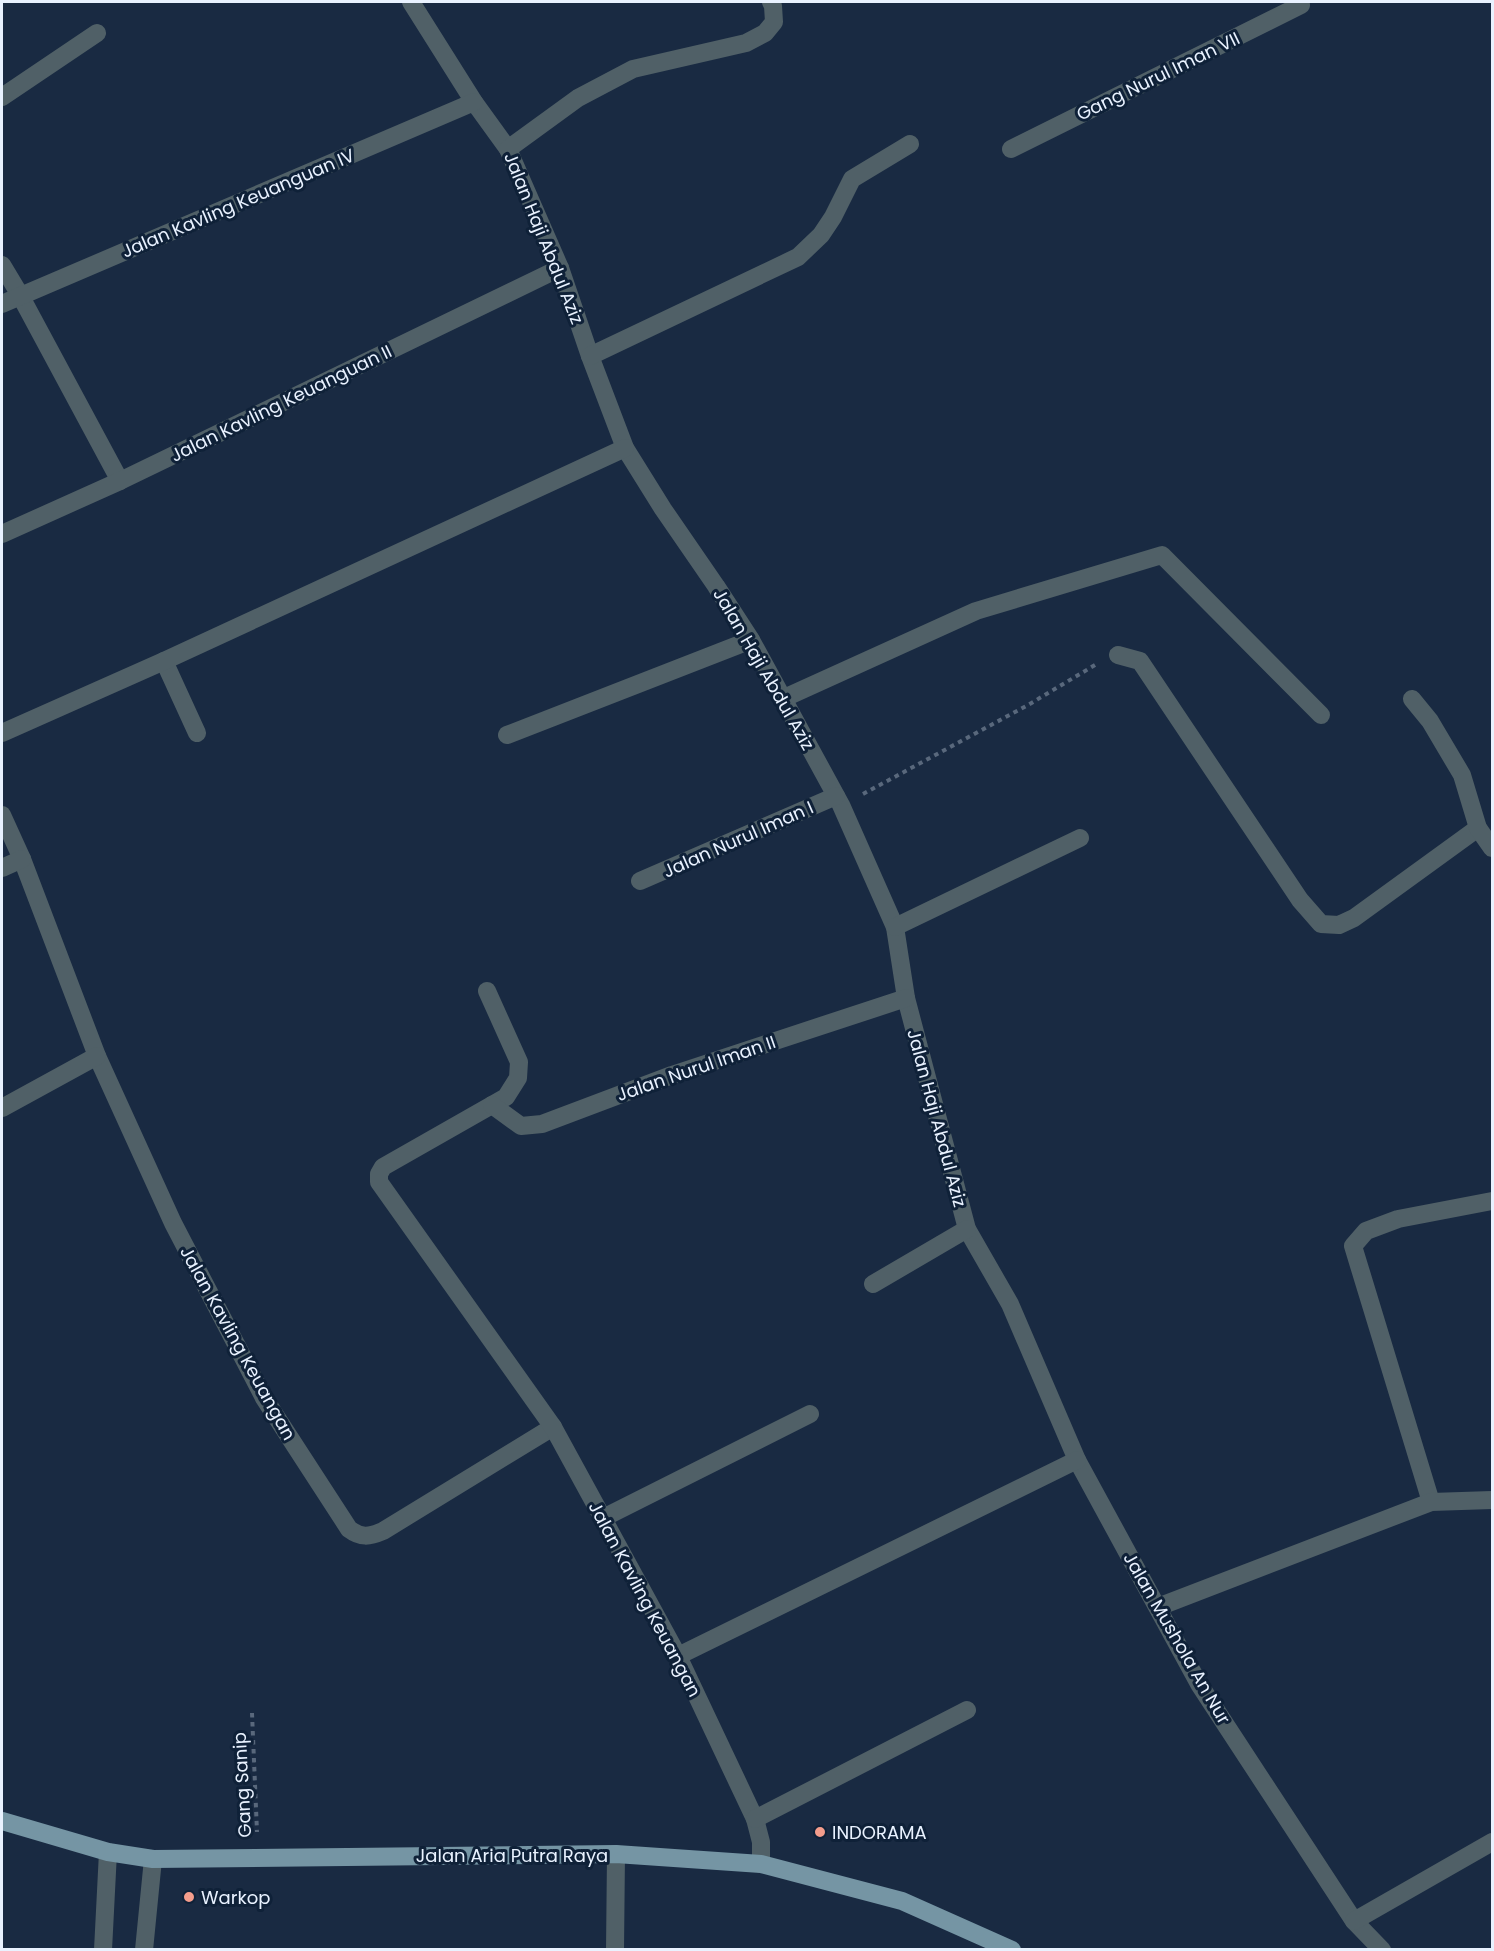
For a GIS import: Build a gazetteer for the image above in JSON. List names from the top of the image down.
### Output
{
  "streets": {
    "main road": ["Jalan Aria Putra Raya"],
    "street": [
      "Gang Nurul Iman VII",
      "Jalan Kavling Keuanguan IV",
      "Jalan Haji Abdul Aziz",
      "Jalan Kavling Keuanguan II",
      "Jalan Nurul Iman I",
      "Jalan Nurul Iman II",
      "Jalan Kavling Keuangan",
      "Jalan Mushola An Nur"
    ],
    "path": ["Gang Sanip"]
  },
  "crossings": [
    ["Jalan Kavling Keuanguan IV", "Jalan Haji Abdul Aziz"],
    ["Jalan Haji Abdul Aziz", "Jalan Kavling Keuanguan II"],
    ["Jalan Haji Abdul Aziz", "Jalan Nurul Iman I"],
    ["Jalan Haji Abdul Aziz", "Jalan Nurul Iman II"],
    ["Jalan Haji Abdul Aziz", "Jalan Mushola An Nur"],
    ["Jalan Kavling Keuangan", "Jalan Aria Putra Raya"],
    ["Gang Sanip", "Jalan Aria Putra Raya"]
  ],
  "places": ["INDORAMA", "Warkop"]
}
